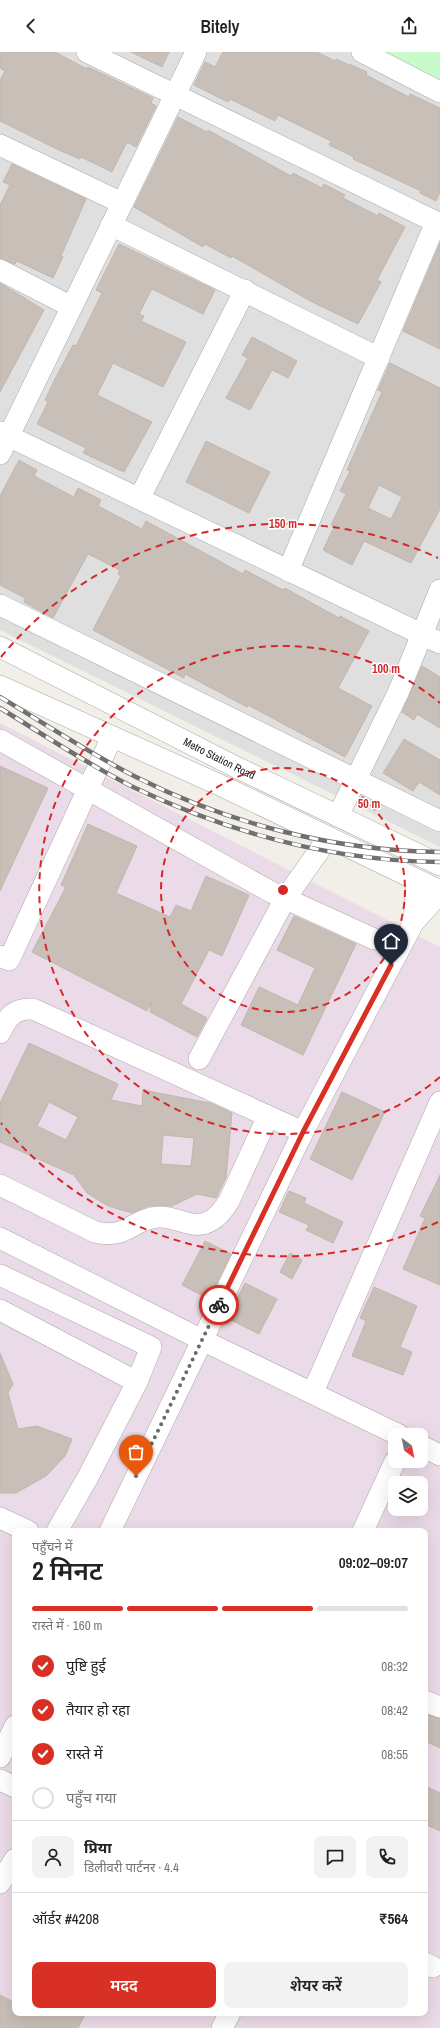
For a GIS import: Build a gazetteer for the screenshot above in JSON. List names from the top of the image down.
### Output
{
  "streets": {
    "street": ["Metro Station Road"]
  },
  "north": "bottom right",
  "page": {
    "header": "Bitely",
    "heading": ["2 मिनट", "पहुँचने में", "09:02–09:07"],
    "panel": [
      "प्रिया",
      "डिलीवरी पार्टनर · 4.4",
      "ऑर्डर #4208",
      "₹564"
    ],
    "bar": "रास्ते में · 160 m",
    "list": [
      ["पुष्टि हुई", "08:32"],
      ["तैयार हो रहा", "08:42"],
      ["रास्ते में", "08:55"],
      "पहुँच गया"
    ],
    "buttons": ["मदद", "शेयर करें"]
  },
  "rings": ["150 m", "100 m", "50 m"]
}
